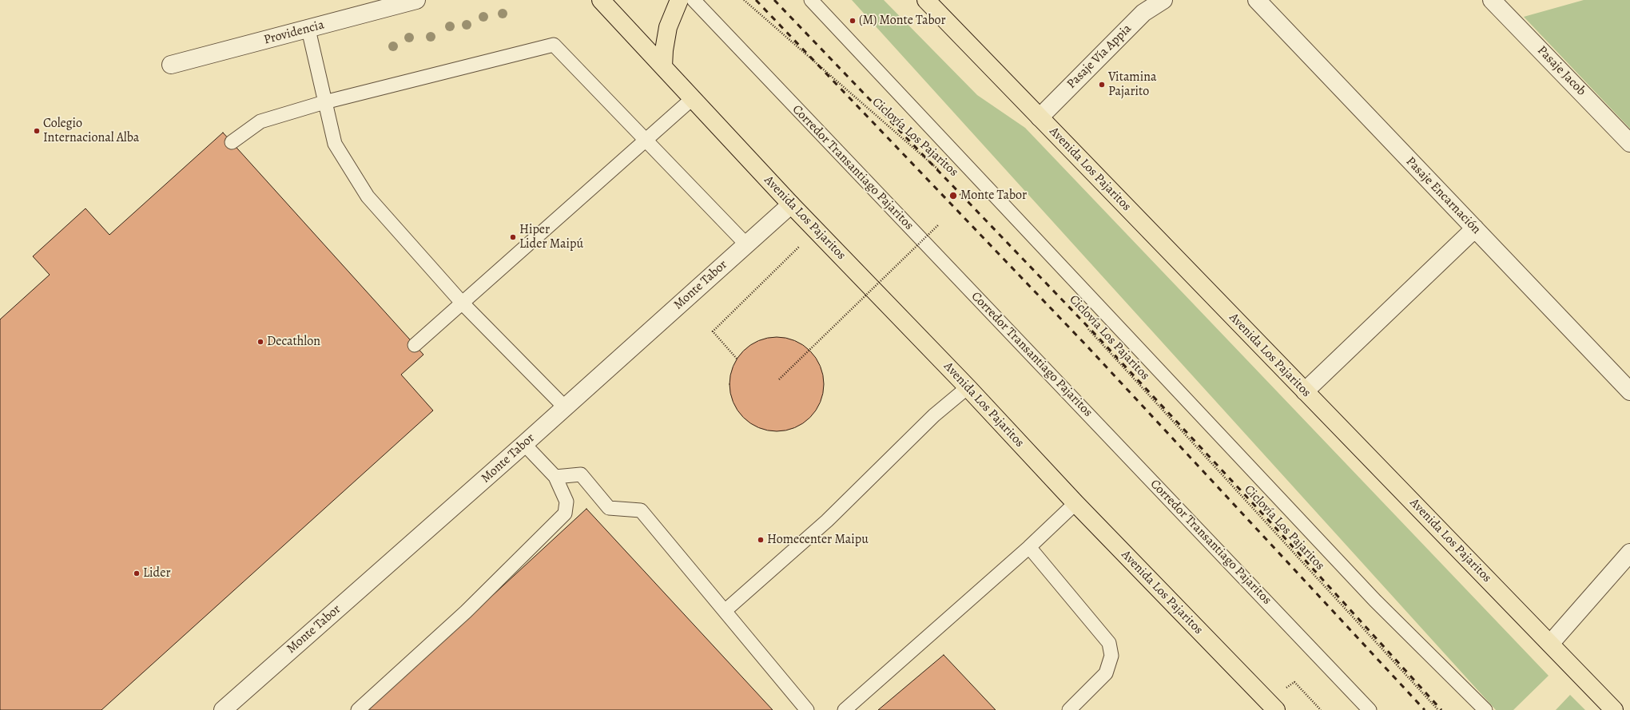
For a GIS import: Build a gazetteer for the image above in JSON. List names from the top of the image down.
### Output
{
  "streets": {
    "main road": ["Avenida Los Pajaritos"],
    "street": [
      "Providencia",
      "Pasaje Vía Appia",
      "Pasaje Jacob",
      "Pasaje Encarnación",
      "Monte Tabor"
    ],
    "lane": ["Corredor Transantiago Pajaritos"],
    "path": ["Ciclovía Los Pajaritos"]
  },
  "crossings": [
    ["Pasaje Vía Appia", "Avenida Los Pajaritos"],
    ["Avenida Los Pajaritos", "Monte Tabor"]
  ],
  "places": [
    "(M) Monte Tabor",
    "Vitamina Pajarito",
    "Colegio Internacional Alba",
    "Monte Tabor",
    "Hiper Lider Maipú",
    "Decathlon",
    "Homecenter Maipu",
    "Lider"
  ]
}
